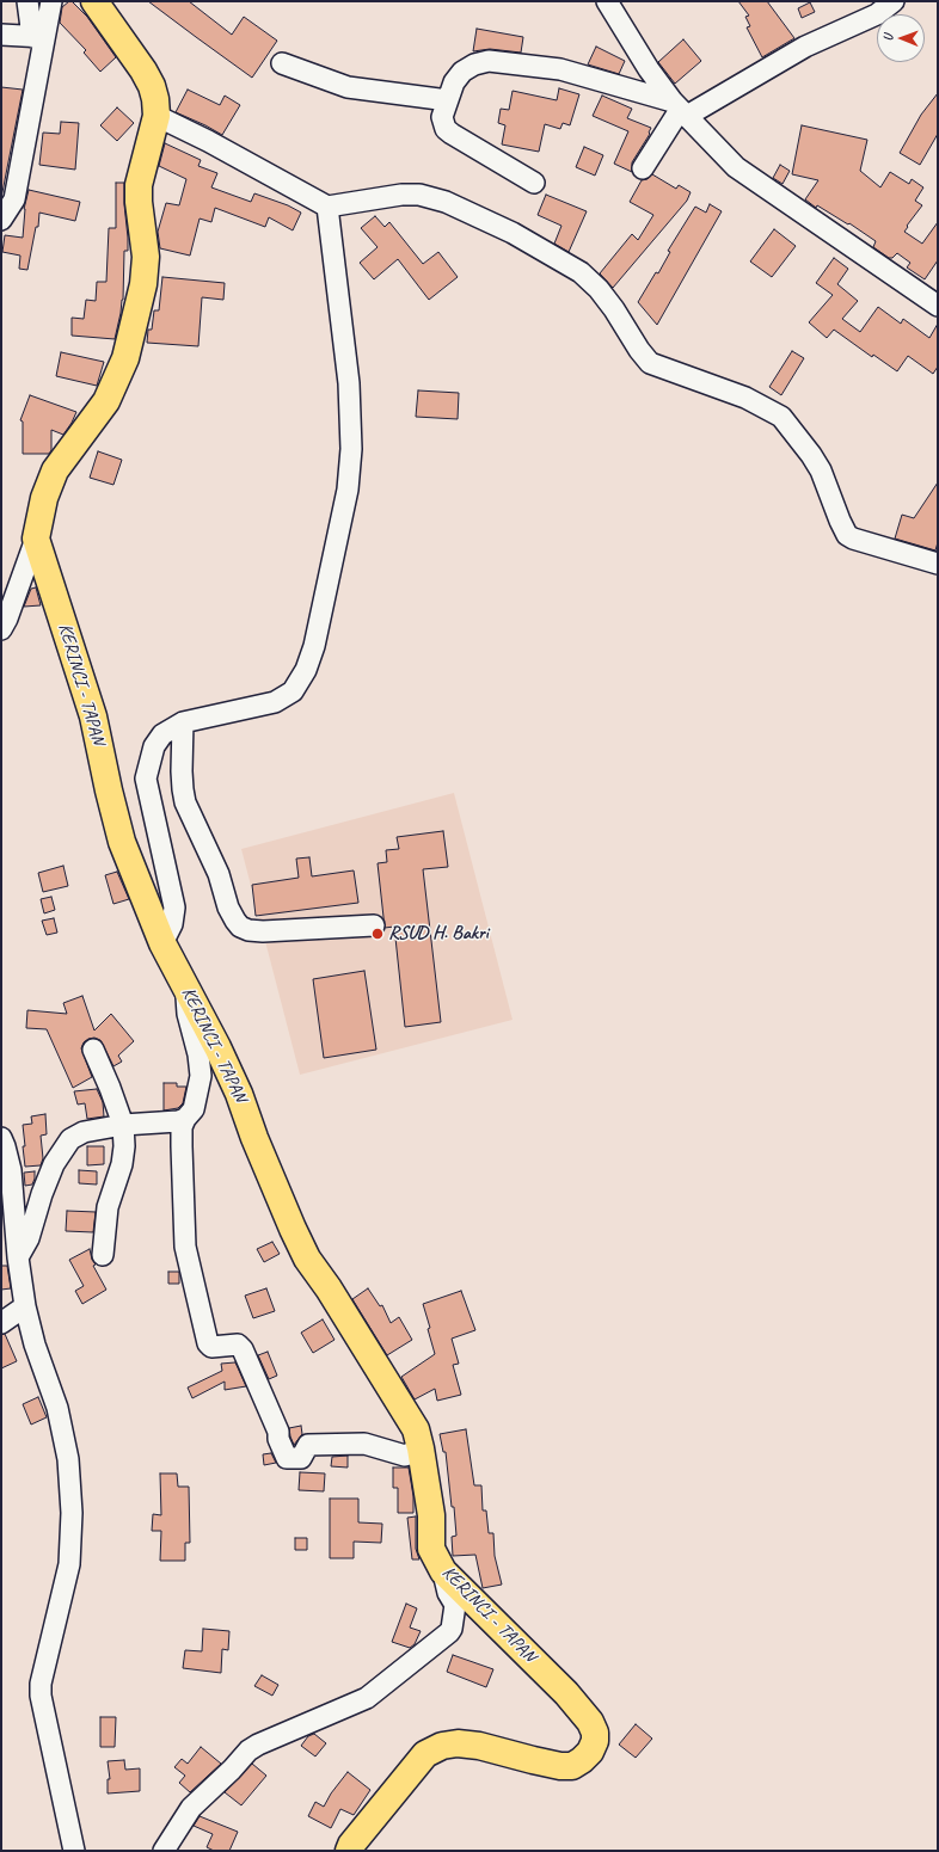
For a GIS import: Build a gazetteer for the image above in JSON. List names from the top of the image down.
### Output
{
  "streets": {
    "highway": ["KERINCI - TAPAN"]
  },
  "places": ["RSUD H. Bakri"],
  "north": "left"
}
